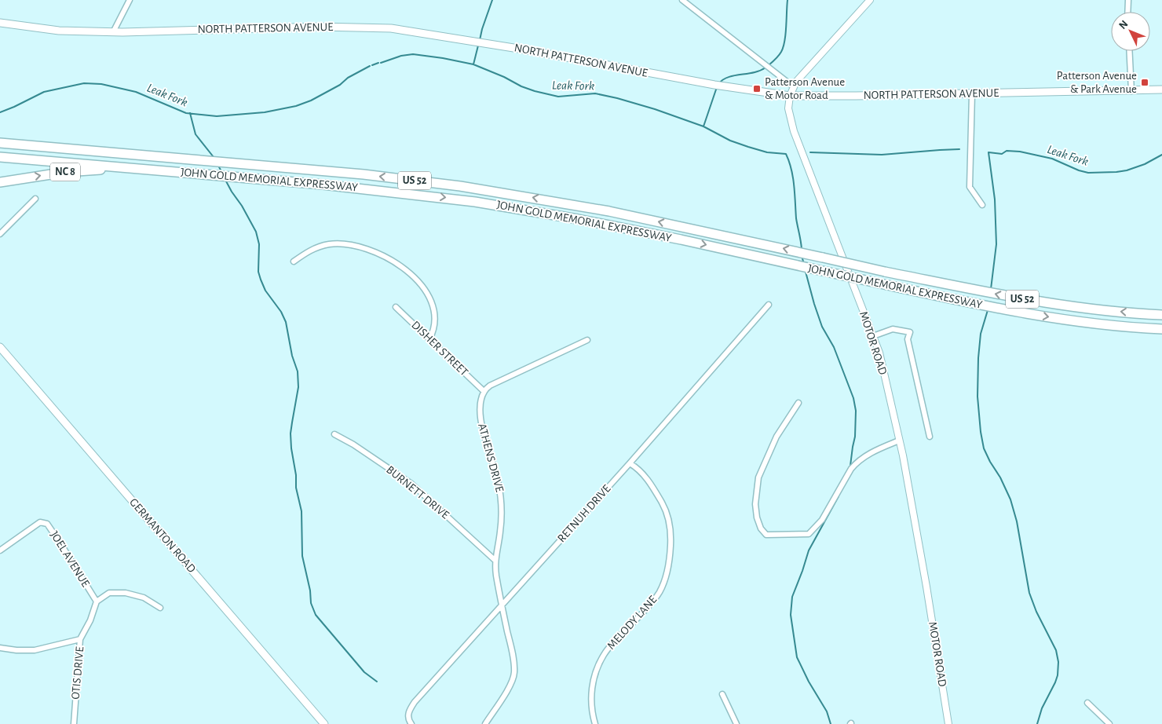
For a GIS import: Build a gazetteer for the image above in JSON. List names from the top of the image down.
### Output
{
  "streets": {
    "highway": ["NC 8", "JOHN GOLD MEMORIAL EXPRESSWAY", "US 52"],
    "main road": ["NORTH PATTERSON AVENUE", "GERMANTON ROAD"],
    "street": [
      "MOTOR ROAD",
      "DISHER STREET",
      "ATHENS DRIVE",
      "BURNETT DRIVE",
      "RETNUH DRIVE",
      "JOEL AVENUE",
      "MELODY LANE",
      "OTIS DRIVE"
    ]
  },
  "crossings": [
    ["NORTH PATTERSON AVENUE", "MOTOR ROAD"],
    ["NC 8", "JOHN GOLD MEMORIAL EXPRESSWAY"],
    ["DISHER STREET", "ATHENS DRIVE"],
    ["ATHENS DRIVE", "BURNETT DRIVE"],
    ["ATHENS DRIVE", "RETNUH DRIVE"],
    ["RETNUH DRIVE", "MELODY LANE"],
    ["JOEL AVENUE", "OTIS DRIVE"]
  ],
  "water": ["Leak Fork"],
  "places": {
    "transit": ["Patterson Avenue & Park Avenue", "Patterson Avenue & Motor Road"]
  },
  "north": "top left"
}
